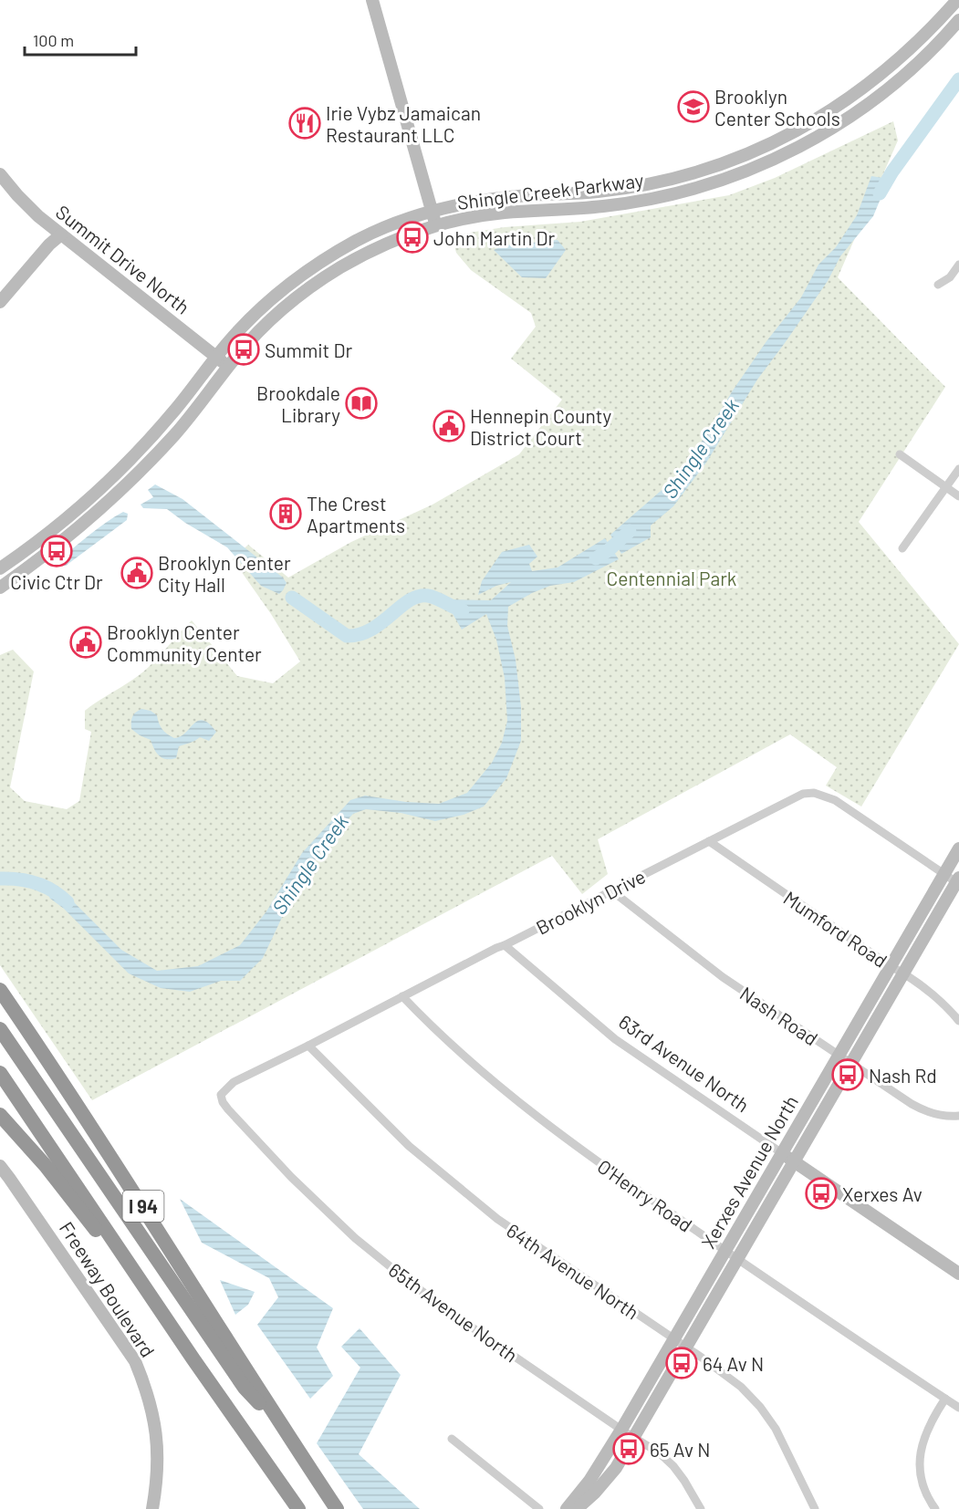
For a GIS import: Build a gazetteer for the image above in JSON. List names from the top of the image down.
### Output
{
  "streets": {
    "highway": ["I 94"],
    "street": [
      "Shingle Creek Parkway",
      "Summit Drive North",
      "Brooklyn Drive",
      "Mumford Road",
      "Nash Road",
      "63rd Avenue North",
      "Xerxes Avenue North",
      "O'Henry Road",
      "64th Avenue North",
      "Freeway Boulevard",
      "65th Avenue North"
    ]
  },
  "crossings": [
    ["Shingle Creek Parkway", "Summit Drive North"],
    ["Brooklyn Drive", "Mumford Road"],
    ["Brooklyn Drive", "Nash Road"],
    ["Brooklyn Drive", "63rd Avenue North"],
    ["Brooklyn Drive", "Xerxes Avenue North"],
    ["Brooklyn Drive", "O'Henry Road"],
    ["Brooklyn Drive", "64th Avenue North"],
    ["Brooklyn Drive", "65th Avenue North"],
    ["Mumford Road", "Xerxes Avenue North"],
    ["Nash Road", "Xerxes Avenue North"],
    ["63rd Avenue North", "Xerxes Avenue North"],
    ["Xerxes Avenue North", "O'Henry Road"],
    ["Xerxes Avenue North", "64th Avenue North"],
    ["Xerxes Avenue North", "65th Avenue North"]
  ],
  "water": ["Shingle Creek"],
  "parks": ["Centennial Park"],
  "places": {
    "school or university": ["Brooklyn Center Schools"],
    "restaurant": ["Irie Vybz Jamaican Restaurant LLC"],
    "bus stop": [
      "John Martin Dr",
      "Summit Dr",
      "Civic Ctr Dr",
      "Nash Rd",
      "Xerxes Av",
      "64 Av N",
      "65 Av N"
    ],
    "library": ["Brookdale Library"],
    "public building": ["Hennepin County District Court", "Brooklyn Center City Hall", "Brooklyn Center Community Center"],
    "building": ["The Crest Apartments"]
  },
  "scale_bar": "100 m"
}
